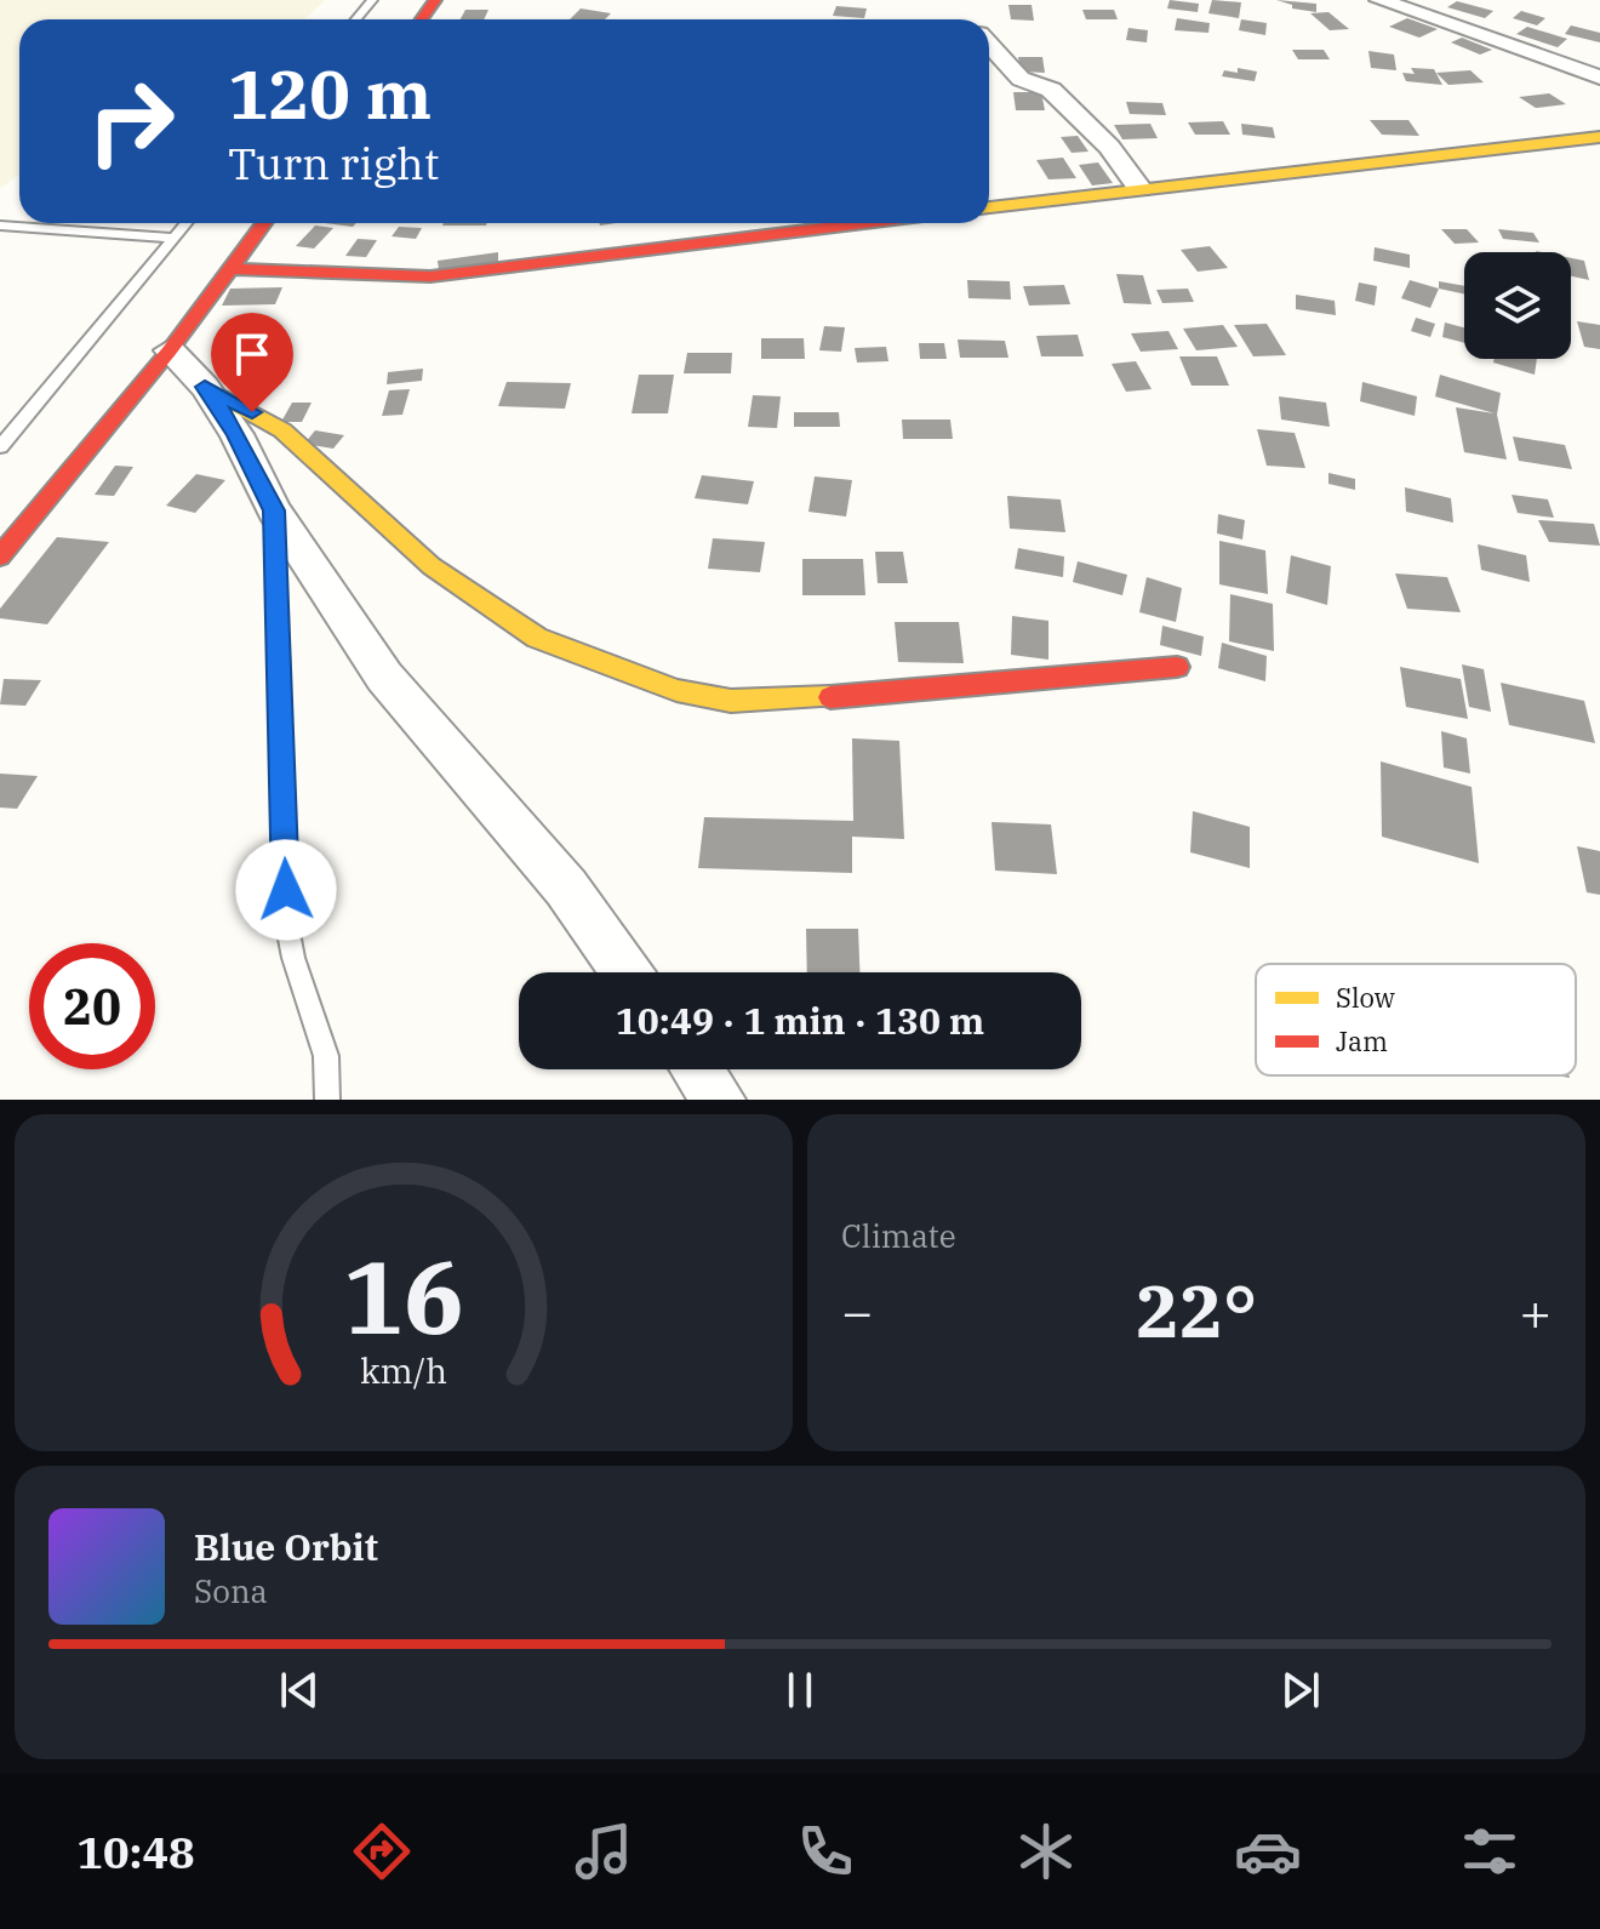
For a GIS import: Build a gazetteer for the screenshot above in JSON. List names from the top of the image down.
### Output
{
  "legend": ["Slow", "Jam"],
  "page": {
    "turn": ["120 m", "Turn right"],
    "limit": "20",
    "trip": "10:49 · 1 min · 130 m",
    "tile": "Climate",
    "heat": ["−", "22°", "+"],
    "song": ["Blue Orbit", "Sona"],
    "tabs": "10:48",
    "gauge": ["16", "km/h"]
  }
}
